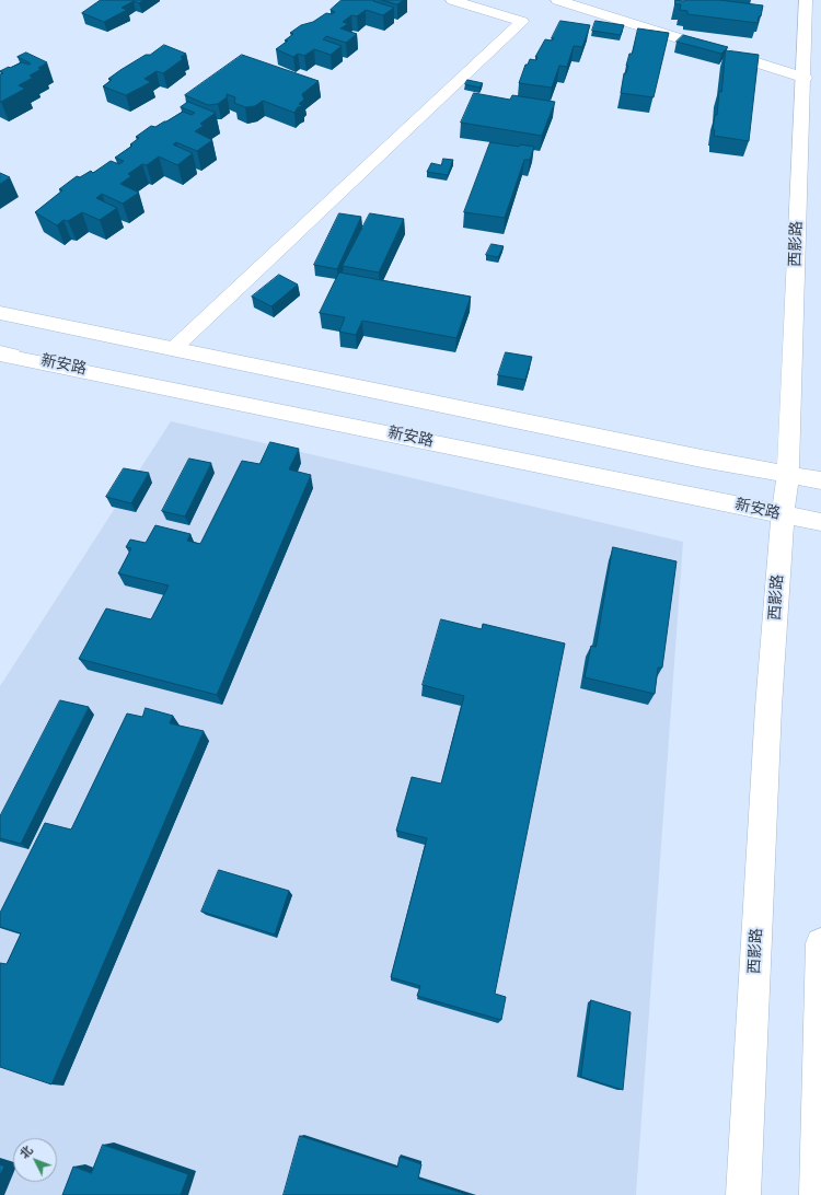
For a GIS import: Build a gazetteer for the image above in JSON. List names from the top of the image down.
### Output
{
  "streets": {
    "main road": ["西影路", "新安路"]
  },
  "crossings": [
    ["西影路", "新安路"]
  ],
  "north": "top left"
}
